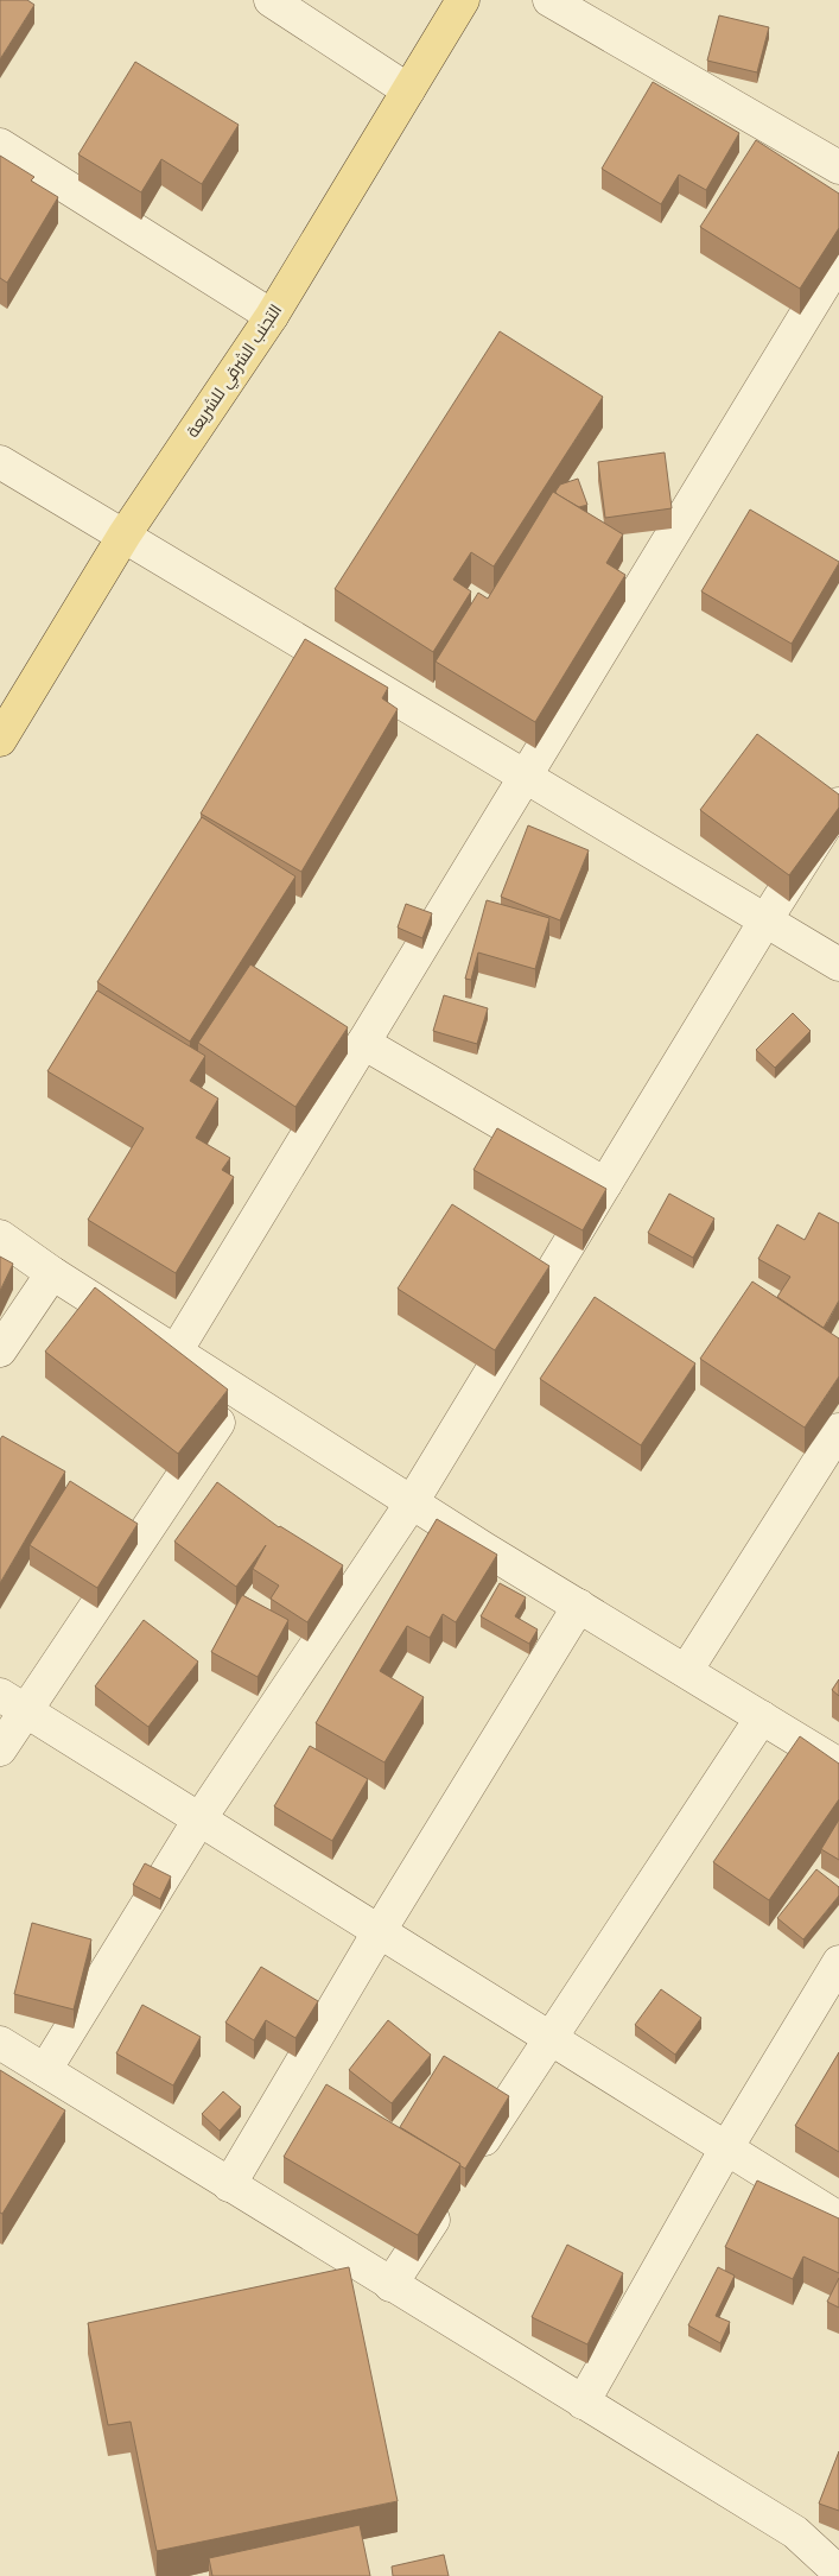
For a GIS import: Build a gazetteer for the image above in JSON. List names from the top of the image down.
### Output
{
  "streets": {
    "main road": ["التجنب الشرقي للشريعة"]
  }
}
